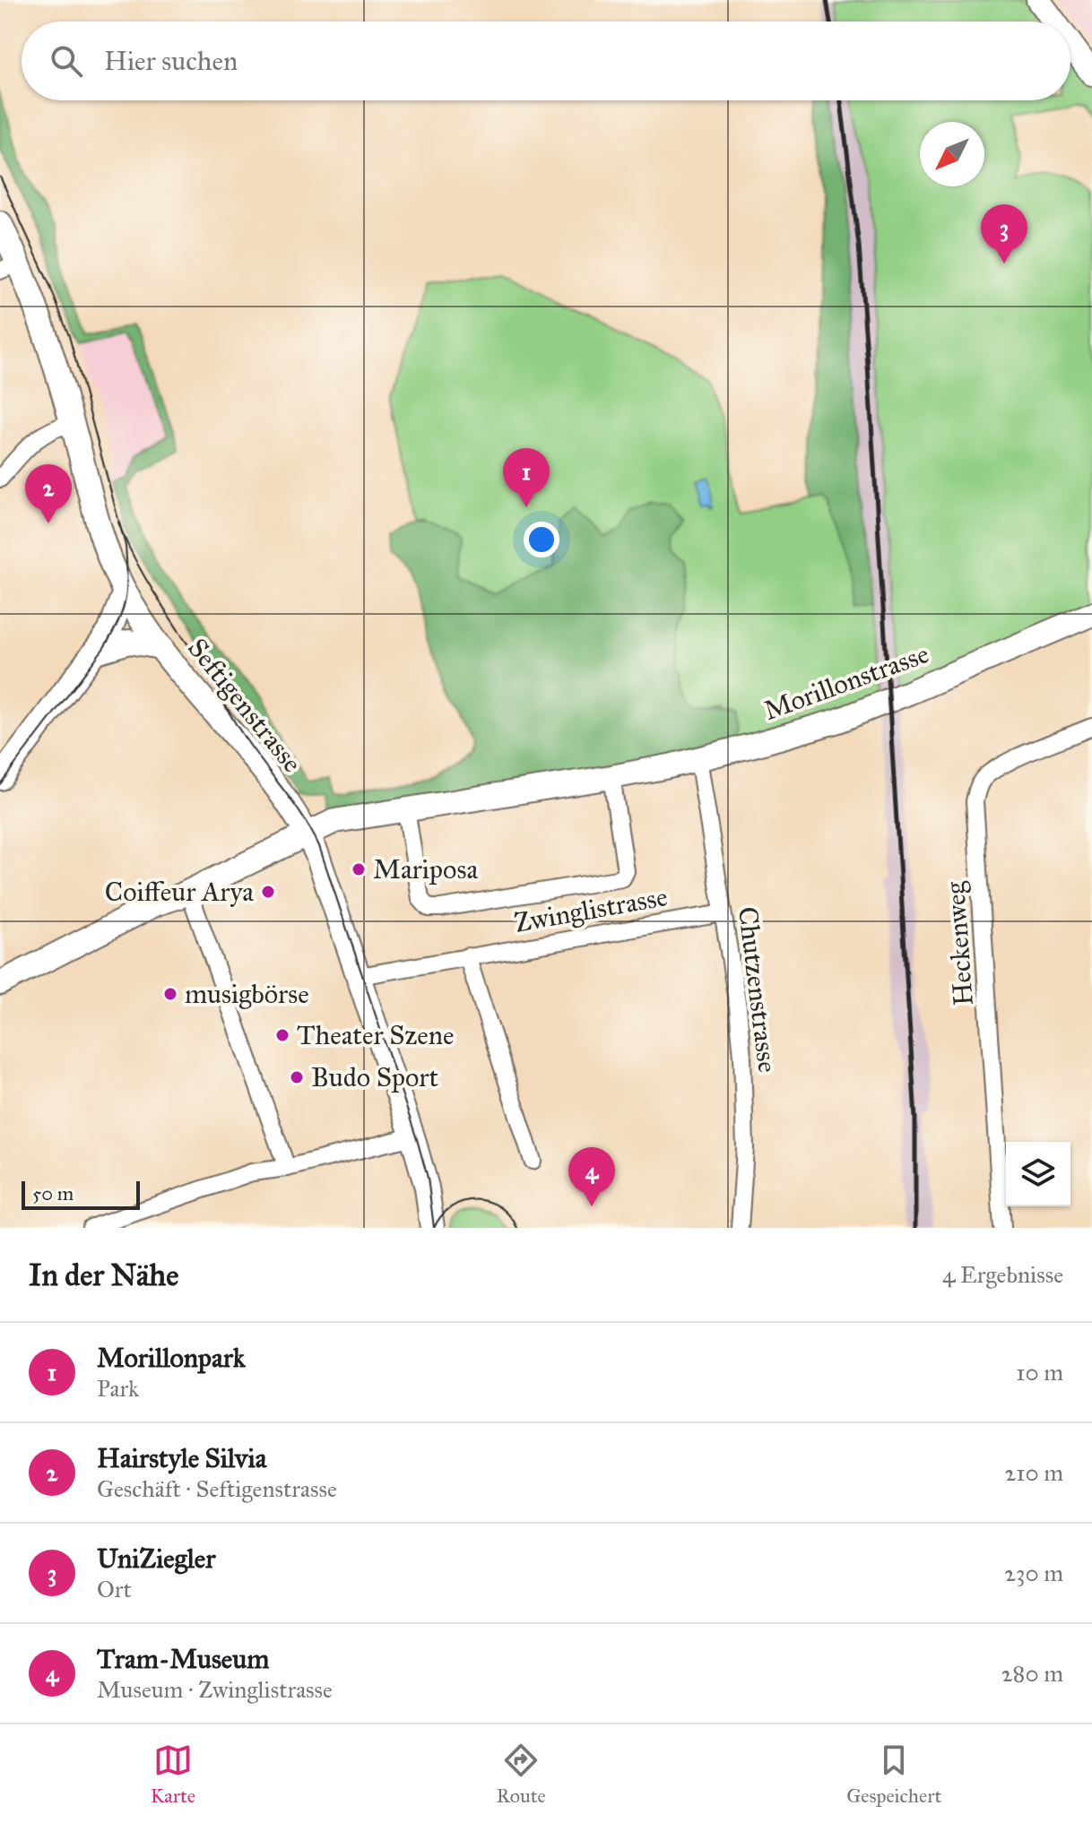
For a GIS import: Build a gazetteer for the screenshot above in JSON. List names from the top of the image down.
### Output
{
  "streets": {
    "main road": ["Morillonstrasse", "Seftigenstrasse"],
    "street": ["Zwinglistrasse", "Heckenweg", "Chutzenstrasse"]
  },
  "crossings": [
    ["Morillonstrasse", "Seftigenstrasse"],
    ["Morillonstrasse", "Chutzenstrasse"],
    ["Seftigenstrasse", "Zwinglistrasse"],
    ["Zwinglistrasse", "Chutzenstrasse"]
  ],
  "places": [
    "Mariposa",
    "Coiffeur Arya",
    "musigbörse",
    "Theater Szene",
    "Budo Sport"
  ],
  "scale_bar": "50 m",
  "north": "bottom left",
  "page": {
    "search": "Hier suchen",
    "pins": [
      "3",
      "1",
      "2",
      "4"
    ],
    "scale": "50 m",
    "heading": ["In der Nähe", "4 Ergebnisse"],
    "list": [
      {
        "mark": "1",
        "name": "Morillonpark",
        "note": "Park",
        "value": "10 m"
      },
      {
        "mark": "2",
        "name": "Hairstyle Silvia",
        "note": "Geschäft · Seftigenstrasse",
        "value": "210 m"
      },
      {
        "mark": "3",
        "name": "UniZiegler",
        "note": "Ort",
        "value": "230 m"
      },
      {
        "mark": "4",
        "name": "Tram-Museum",
        "note": "Museum · Zwinglistrasse",
        "value": "280 m"
      }
    ],
    "nav": ["Karte", "Route", "Gespeichert"]
  }
}
